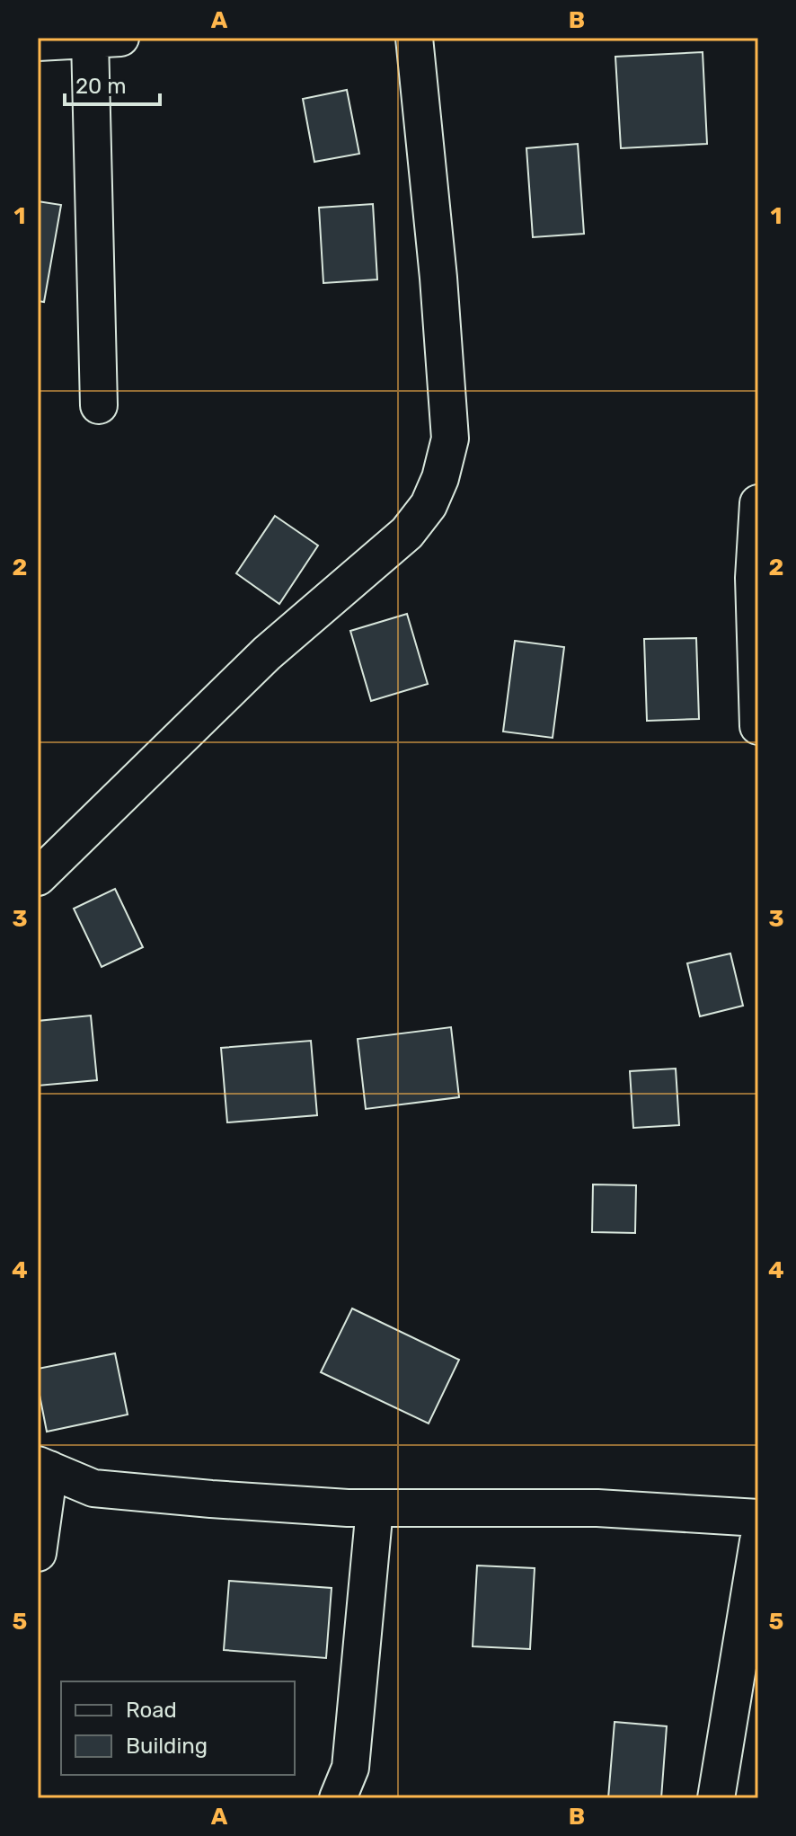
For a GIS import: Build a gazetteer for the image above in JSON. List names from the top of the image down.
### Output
{
  "legend": ["Road", "Building"],
  "scale_bar": "20 m",
  "grid": {
    "columns": ["A", "B"],
    "rows": [
      "1",
      "2",
      "3",
      "4",
      "5"
    ]
  }
}
